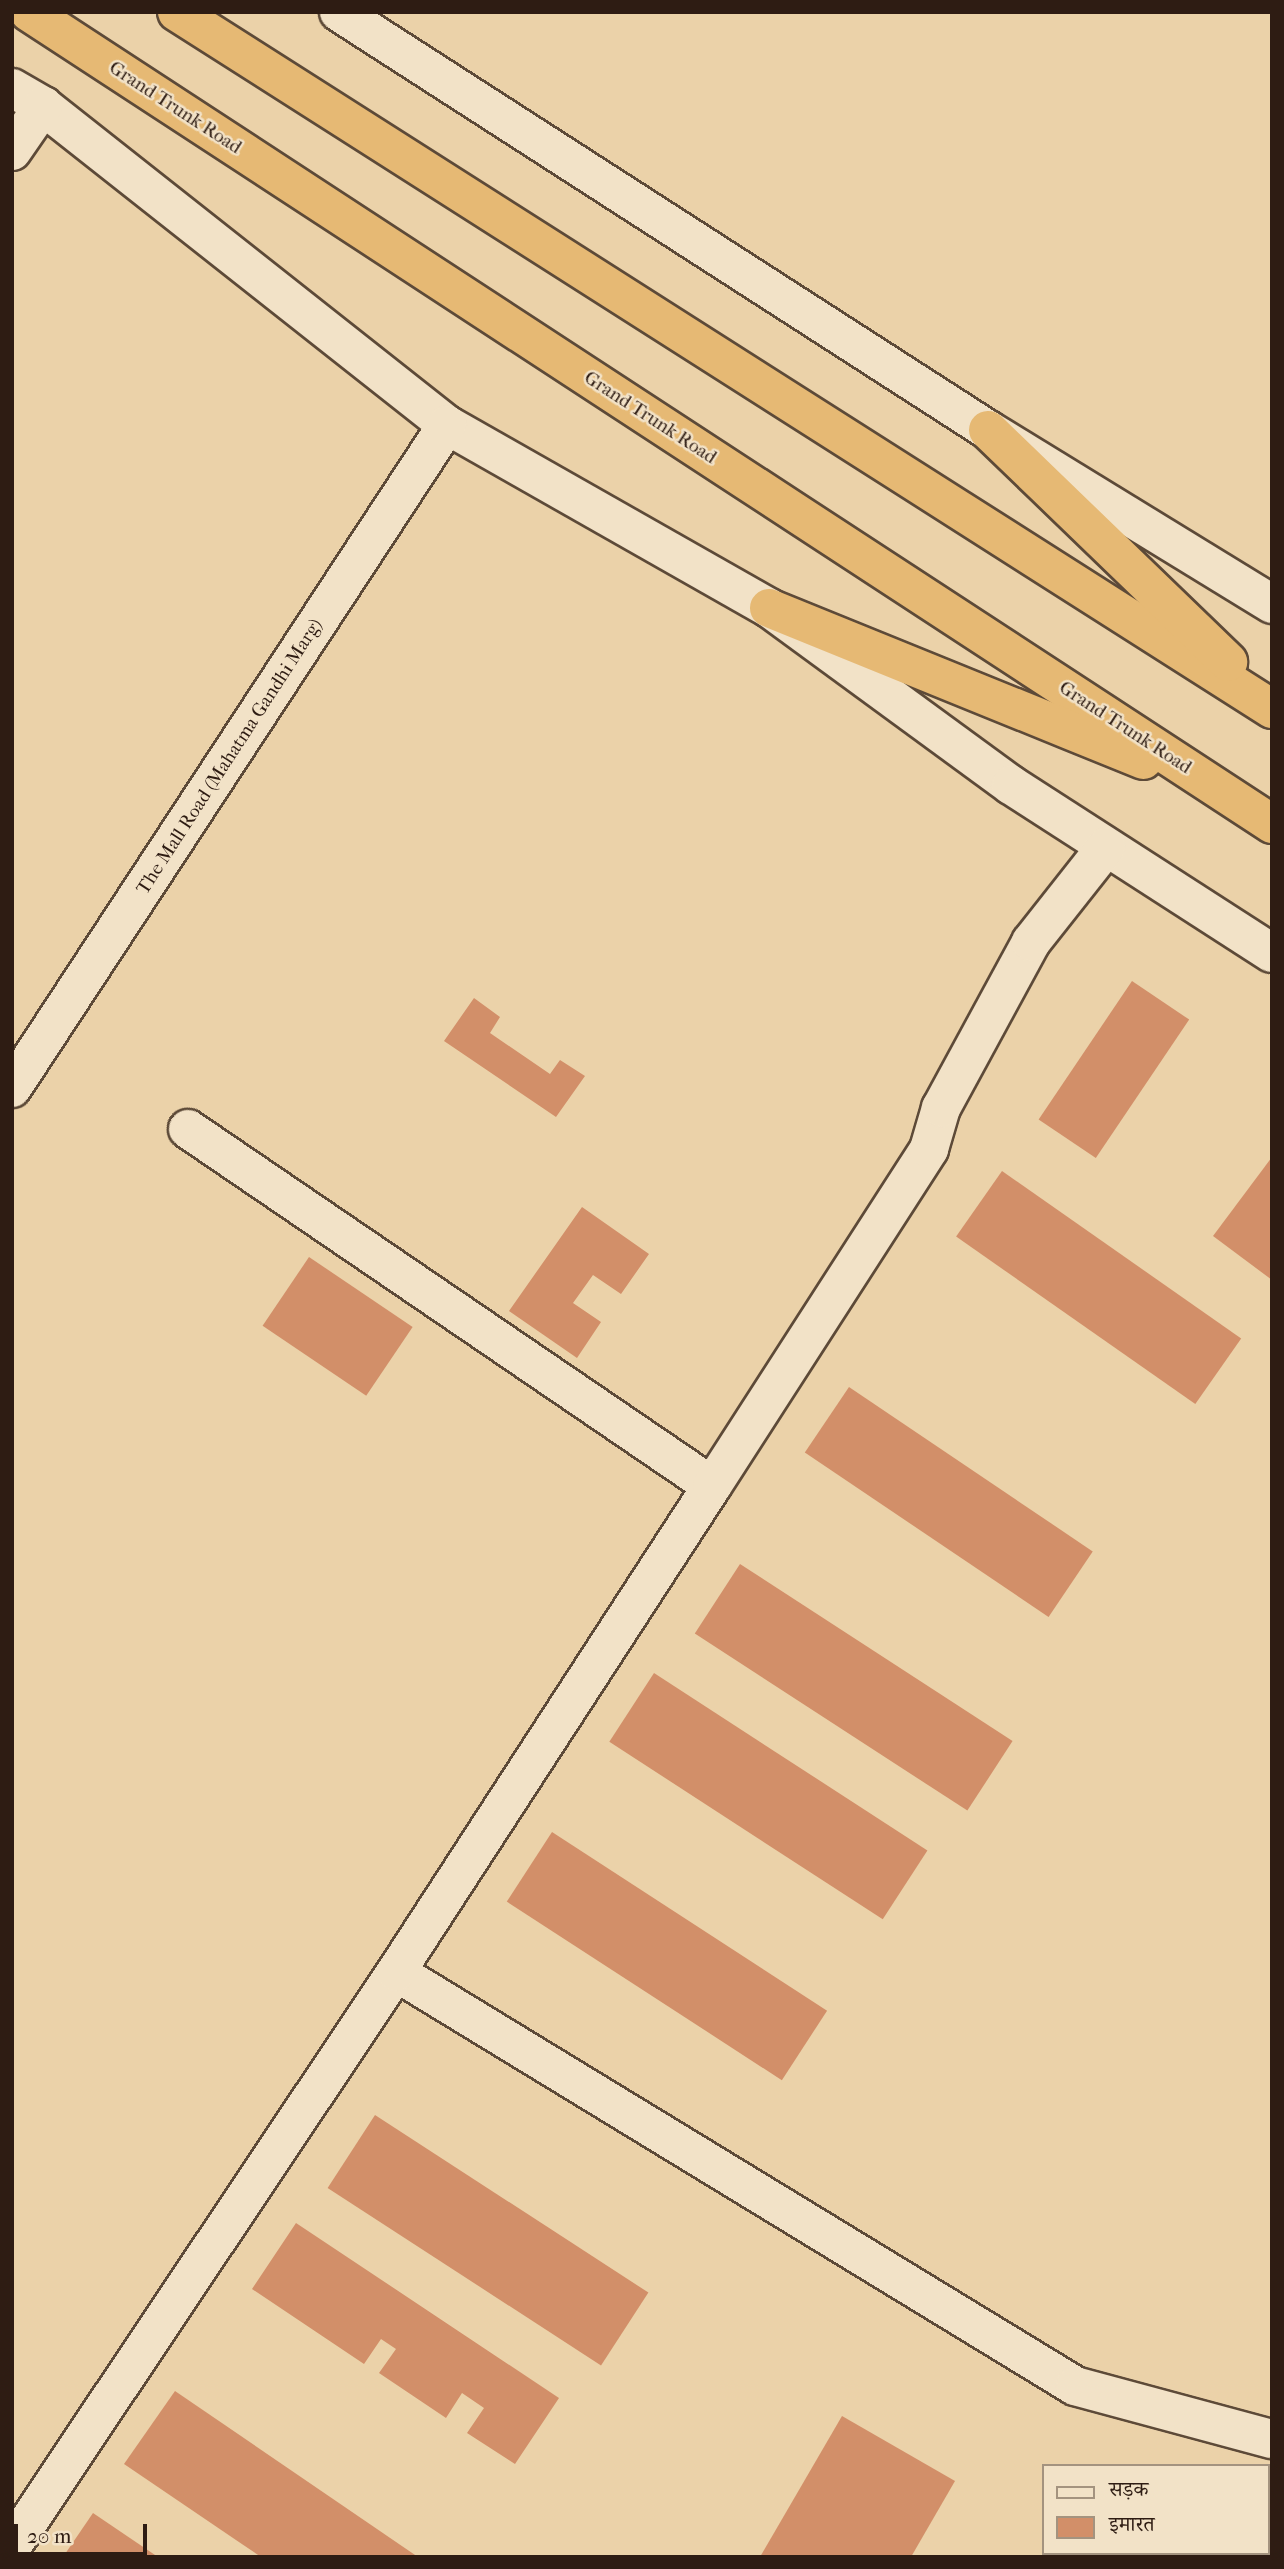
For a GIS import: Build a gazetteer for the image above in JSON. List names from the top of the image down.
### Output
{
  "streets": {
    "highway": ["Grand Trunk Road"],
    "street": ["The Mall Road (Mahatma Gandhi Marg)"]
  },
  "legend": ["सड़क", "इमारत"],
  "scale_bar": "20 m"
}
